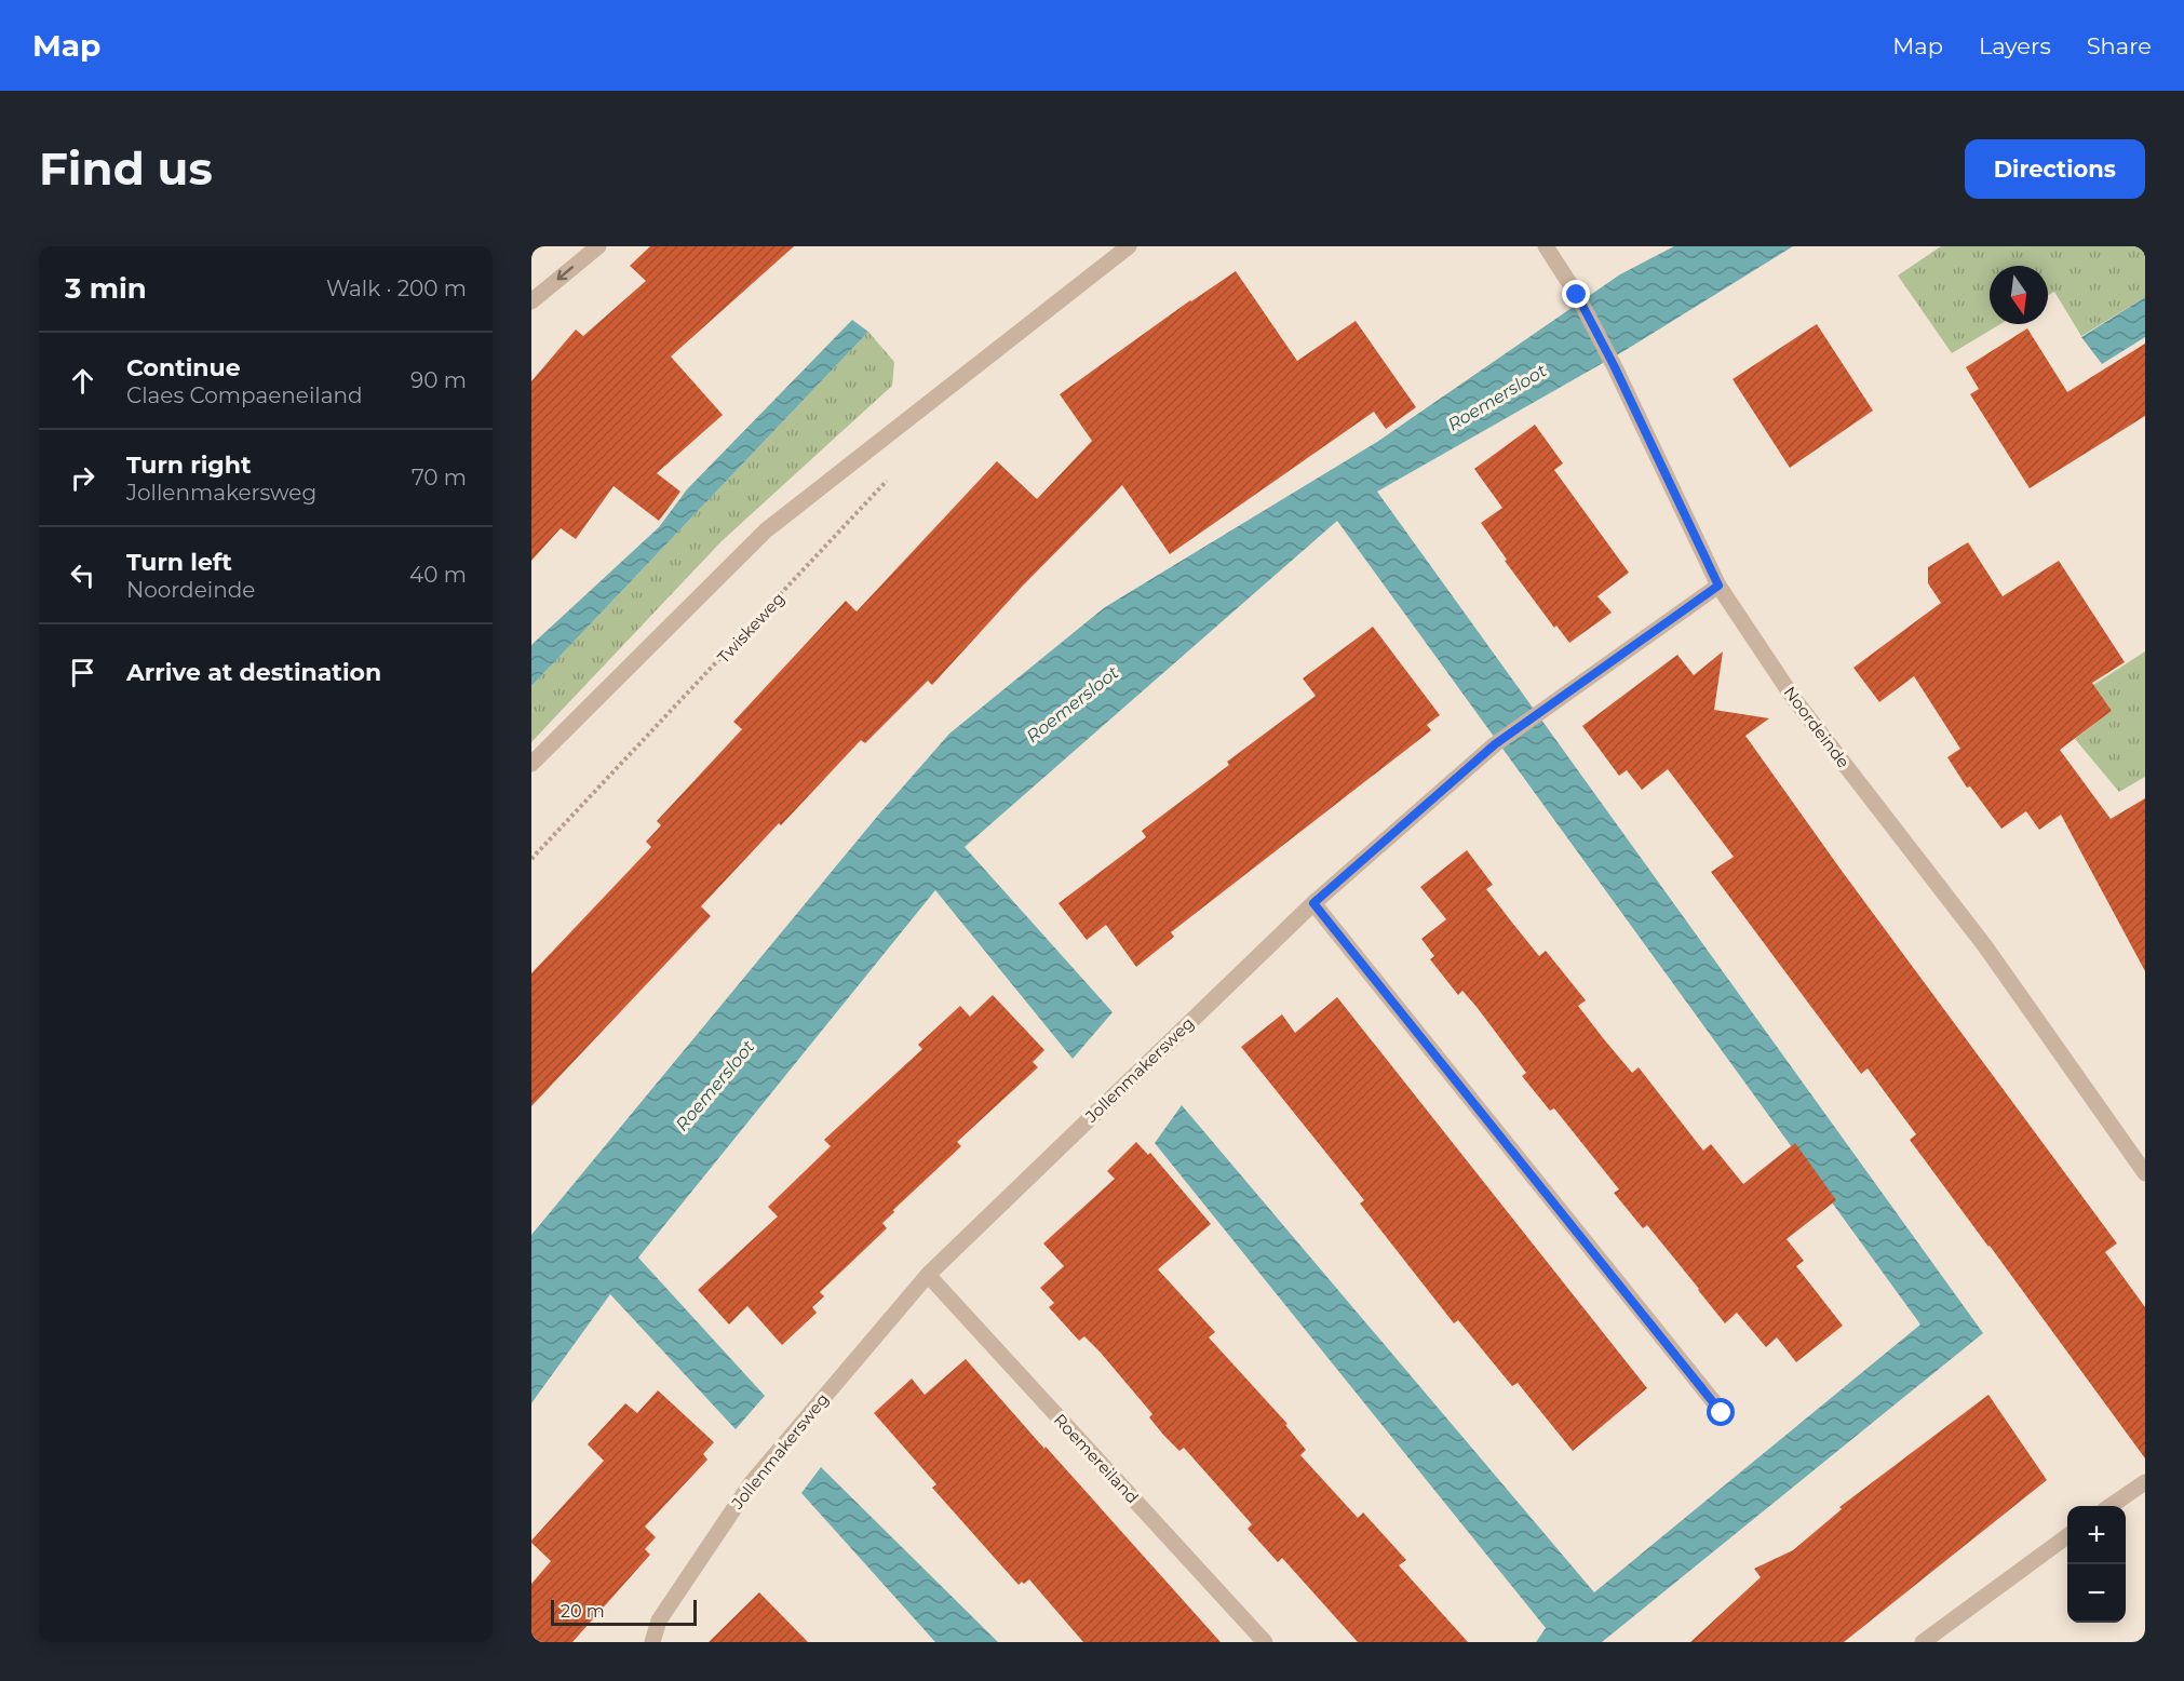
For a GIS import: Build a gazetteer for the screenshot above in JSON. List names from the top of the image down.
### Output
{
  "streets": {
    "street": ["Noordeinde", "Jollenmakersweg", "Roemereiland"],
    "path": ["Twiskeweg"]
  },
  "crossings": [
    ["Noordeinde", "Jollenmakersweg"],
    ["Jollenmakersweg", "Roemereiland"]
  ],
  "water": ["Roemersloot"],
  "scale_bar": "20 m",
  "north": "bottom",
  "page": {
    "header": "Map",
    "nav": ["Map", "Layers", "Share"],
    "buttons": "Directions",
    "title": "Find us",
    "heading": ["3 min", "Walk · 200 m"],
    "list": [
      ["Continue", "Claes Compaeneiland", "90 m"],
      ["Turn right", "Jollenmakersweg", "70 m"],
      ["Turn left", "Noordeinde", "40 m"],
      "Arrive at destination"
    ],
    "map_buttons": ["+", "−"],
    "scale": "20 m"
  }
}
